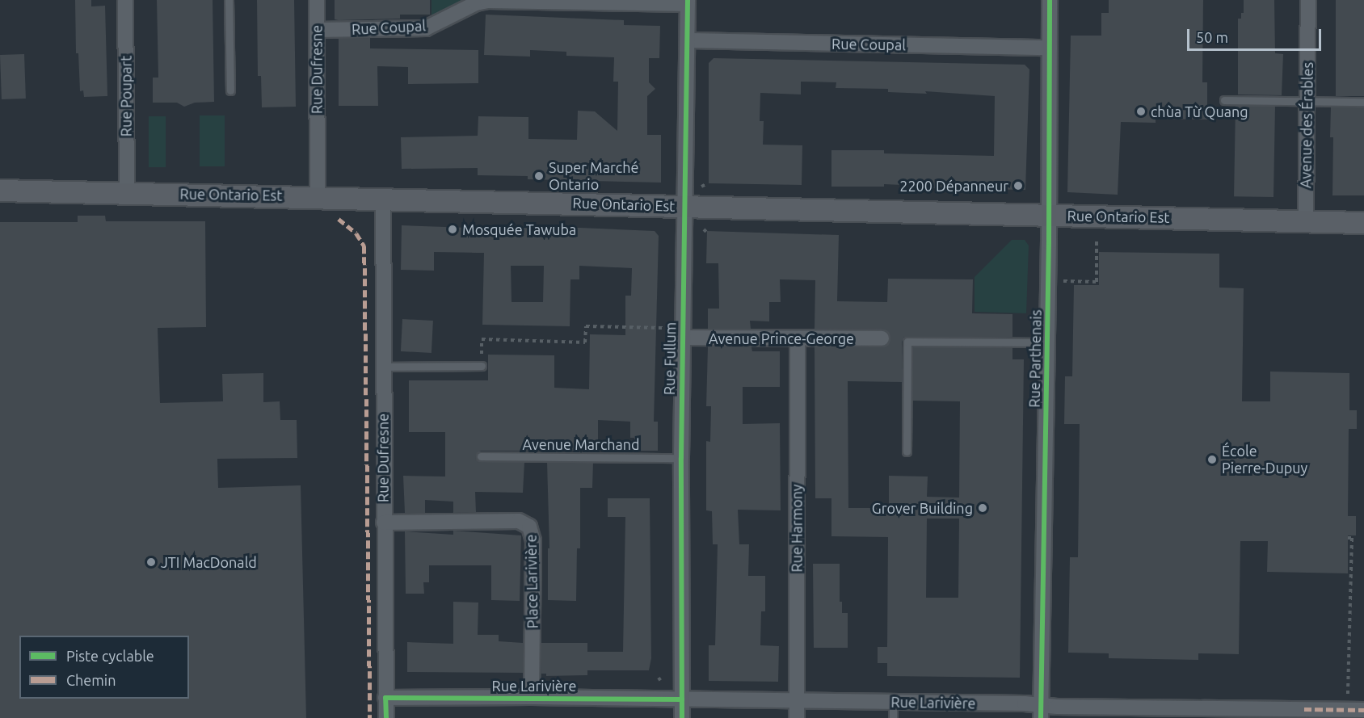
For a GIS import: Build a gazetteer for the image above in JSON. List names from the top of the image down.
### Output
{
  "streets": {
    "main road": ["Rue Ontario Est"],
    "street": [
      "Rue Coupal",
      "Rue Dufresne",
      "Rue Poupart",
      "Avenue des Érables",
      "Avenue Prince-George",
      "Rue Fullum",
      "Rue Parthenais",
      "Rue Harmony",
      "Place Larivière",
      "Rue Larivière"
    ],
    "lane": ["Avenue Marchand"]
  },
  "crossings": [
    ["Rue Coupal", "Rue Dufresne"],
    ["Rue Coupal", "Rue Fullum"],
    ["Rue Coupal", "Rue Parthenais"],
    ["Rue Dufresne", "Rue Ontario Est"],
    ["Rue Dufresne", "Place Larivière"],
    ["Rue Dufresne", "Rue Larivière"],
    ["Rue Poupart", "Rue Ontario Est"],
    ["Avenue des Érables", "Rue Ontario Est"],
    ["Rue Ontario Est", "Rue Fullum"],
    ["Rue Ontario Est", "Rue Parthenais"],
    ["Avenue Prince-George", "Rue Fullum"],
    ["Avenue Prince-George", "Rue Harmony"],
    ["Rue Fullum", "Avenue Marchand"],
    ["Rue Fullum", "Rue Larivière"],
    ["Rue Parthenais", "Rue Larivière"],
    ["Rue Harmony", "Rue Larivière"],
    ["Place Larivière", "Rue Larivière"]
  ],
  "places": [
    "chùa Từ Quang",
    "Super Marché Ontario",
    "2200 Dépanneur",
    "Mosquée Tawuba",
    "École Pierre-Dupuy",
    "Grover Building",
    "JTI MacDonald"
  ],
  "legend": ["Piste cyclable", "Chemin"],
  "scale_bar": "50 m"
}
